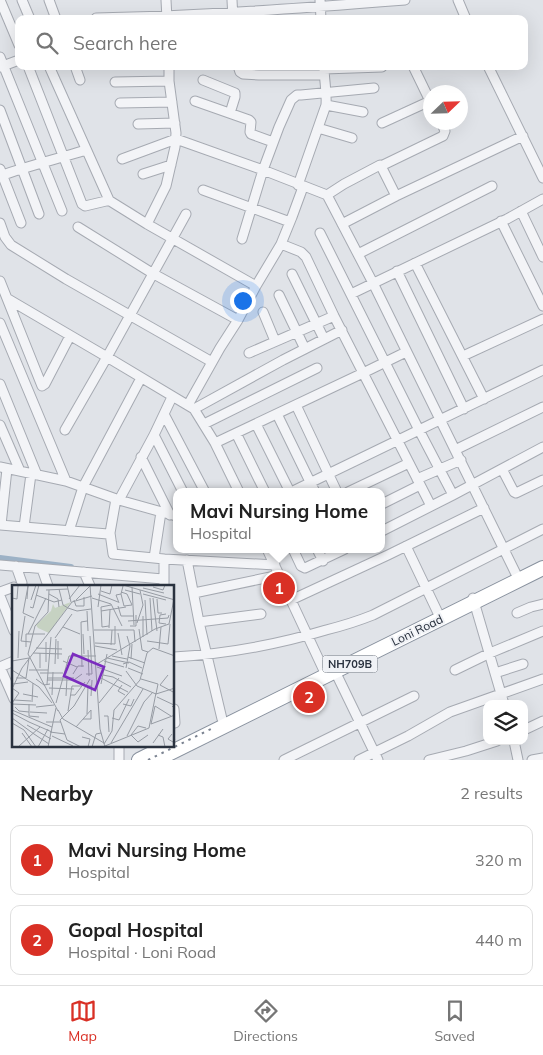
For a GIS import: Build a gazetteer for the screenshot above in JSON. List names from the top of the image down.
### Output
{
  "streets": {
    "highway": ["Loni Road", "NH709B"]
  },
  "north": "top right",
  "page": {
    "search": "Search here",
    "popup": ["Mavi Nursing Home", "Hospital"],
    "pins": ["1", "2"],
    "heading": ["Nearby", "2 results"],
    "list": [
      {
        "mark": "1",
        "name": "Mavi Nursing Home",
        "note": "Hospital",
        "value": "320 m"
      },
      {
        "mark": "2",
        "name": "Gopal Hospital",
        "note": "Hospital · Loni Road",
        "value": "440 m"
      }
    ],
    "nav": ["Map", "Directions", "Saved"]
  }
}
